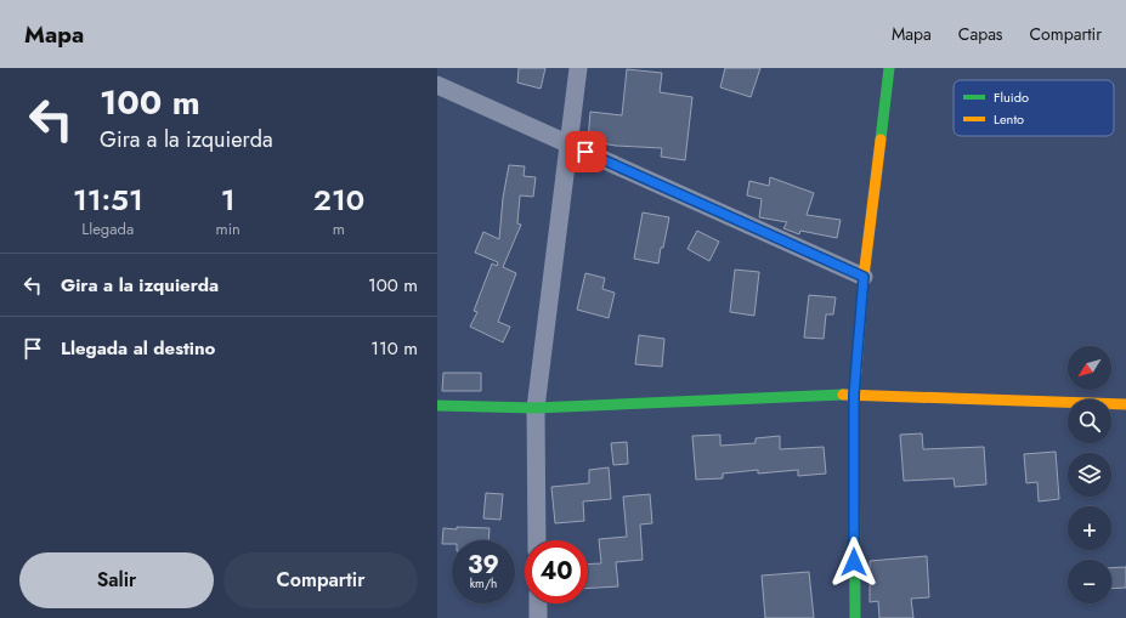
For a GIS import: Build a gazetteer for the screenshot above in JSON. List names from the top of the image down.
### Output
{
  "legend": ["Fluido", "Lento"],
  "north": "bottom left",
  "page": {
    "header": "Mapa",
    "nav": ["Mapa", "Capas", "Compartir"],
    "turn": ["100 m", "Gira a la izquierda"],
    "eta": [
      "11:51",
      "Llegada",
      "1",
      "min",
      "210",
      "m"
    ],
    "list": [
      {
        "name": "Gira a la izquierda",
        "value": "100 m"
      },
      {
        "name": "Llegada al destino",
        "value": "110 m"
      }
    ],
    "map_buttons": ["+", "−"],
    "speed": "39 km/h",
    "limit": "40",
    "buttons": ["Salir", "Compartir"]
  }
}
